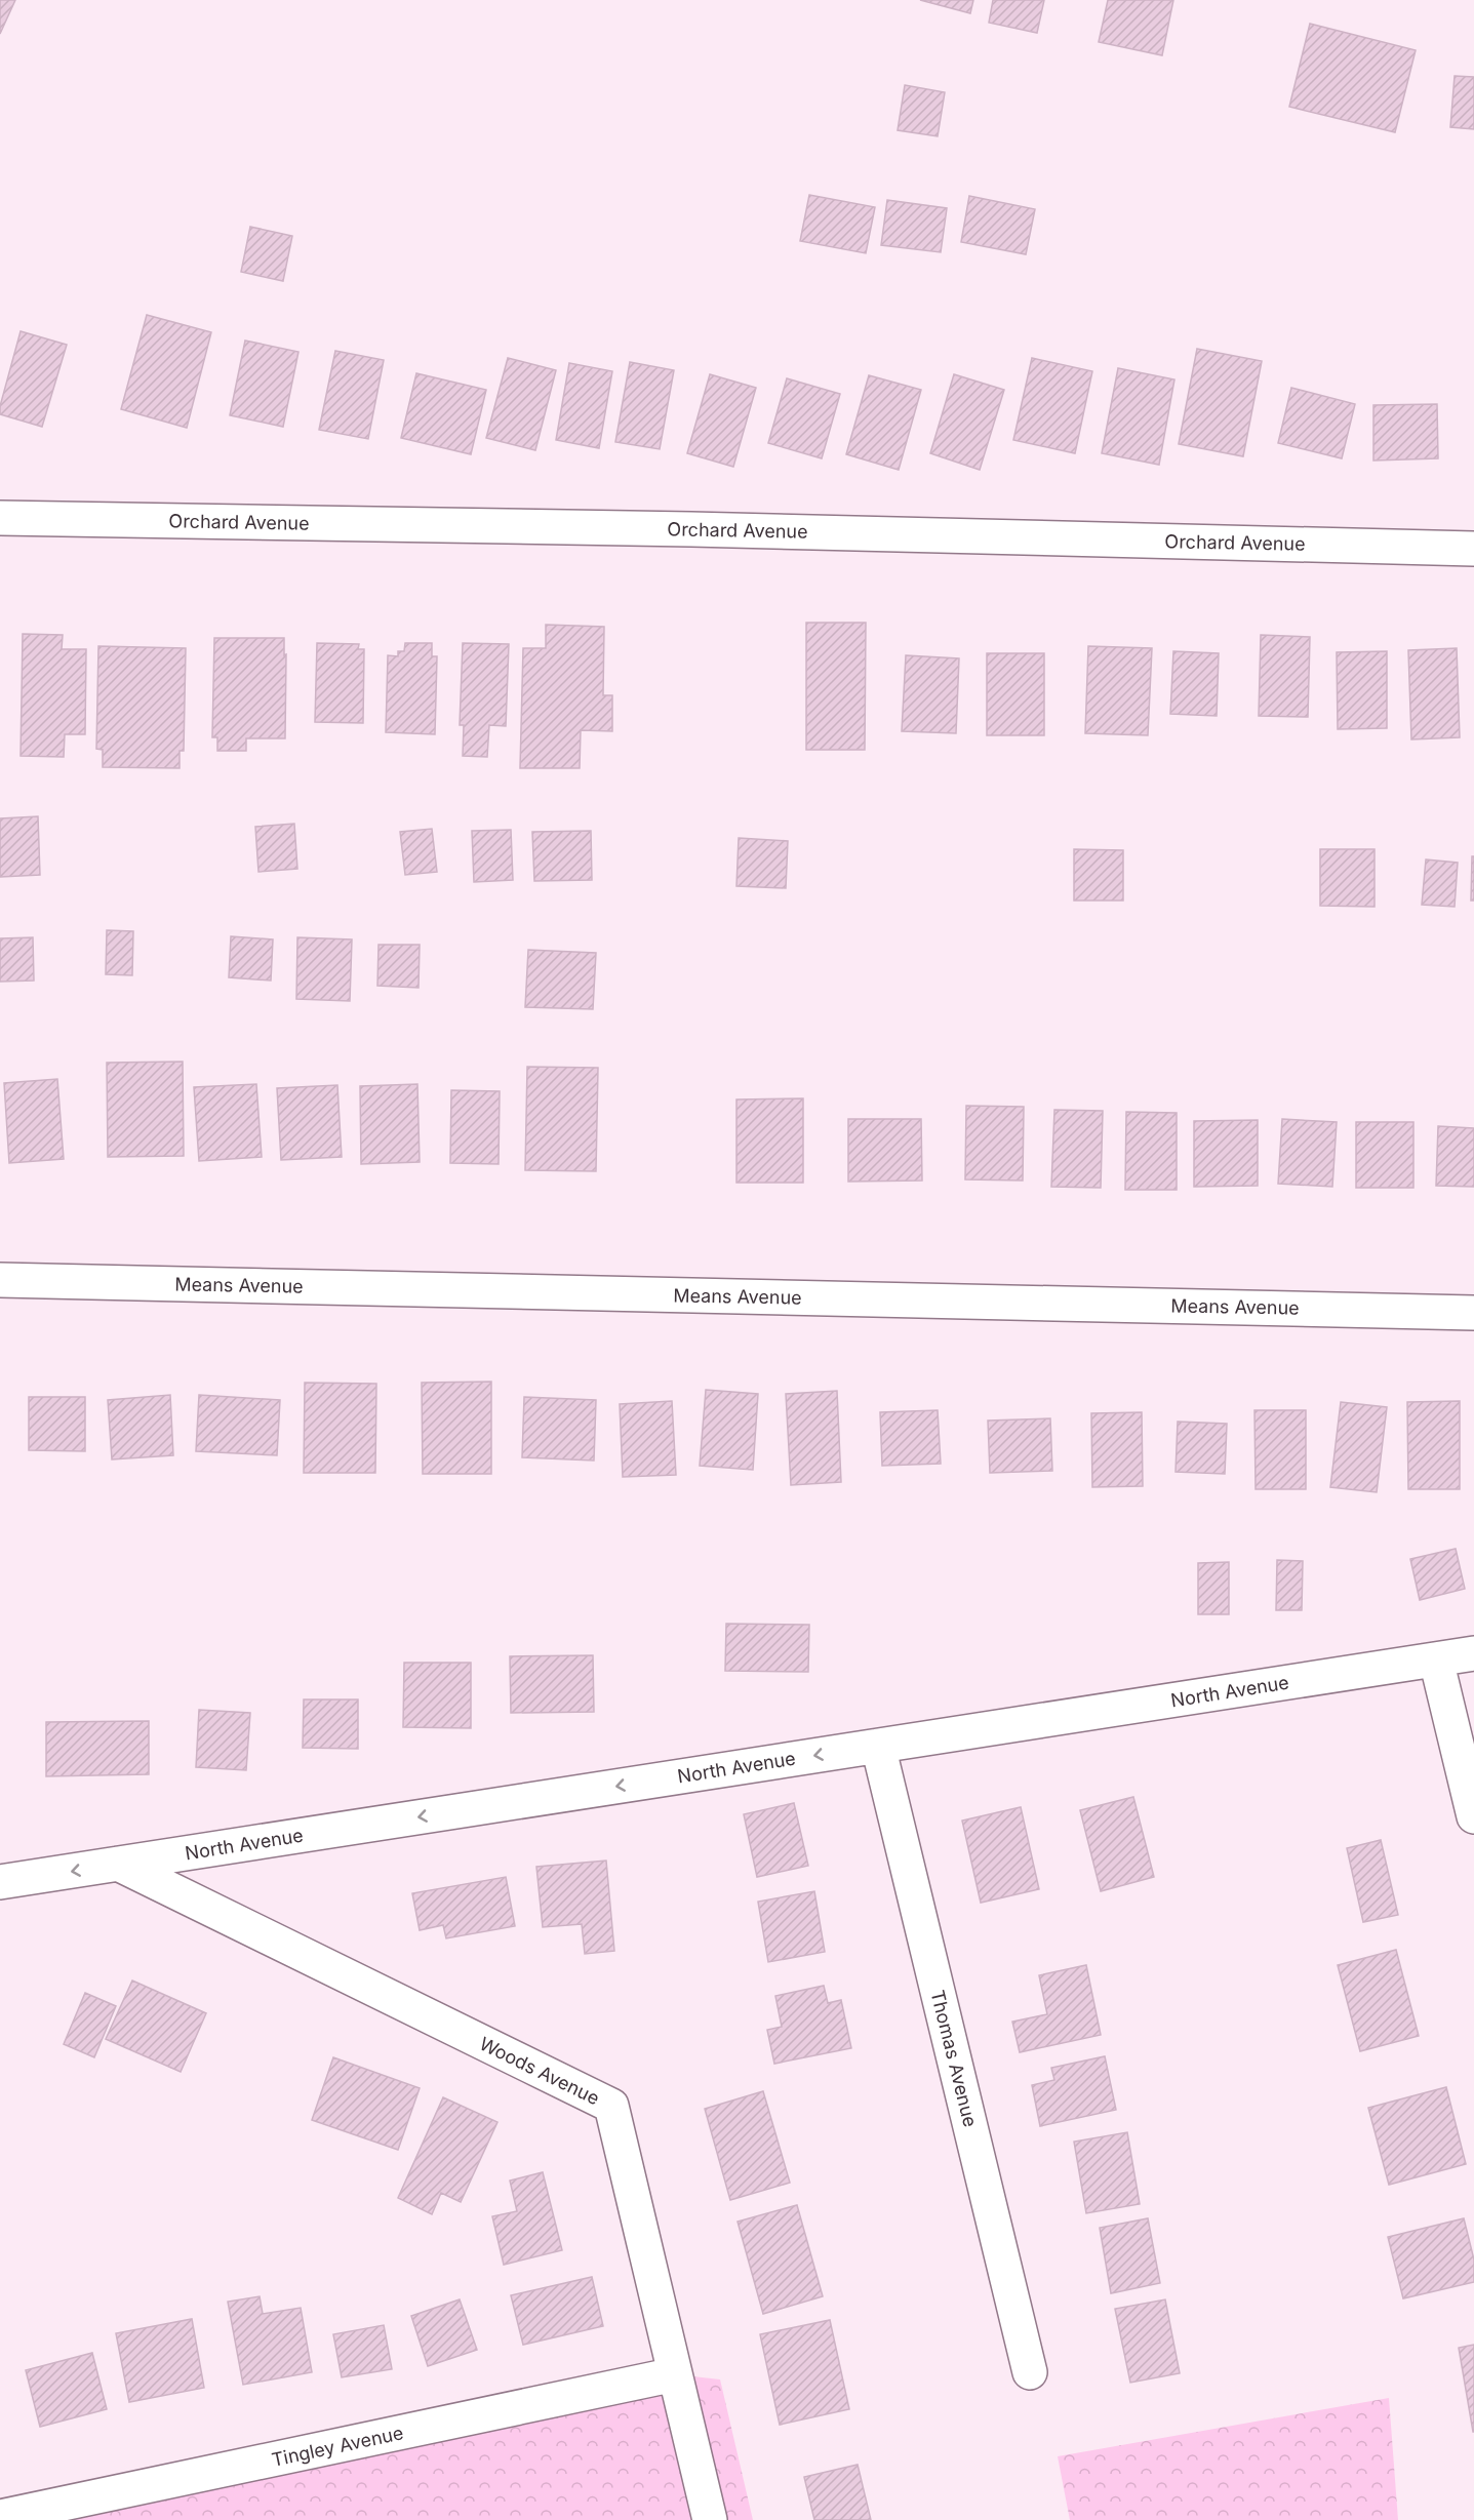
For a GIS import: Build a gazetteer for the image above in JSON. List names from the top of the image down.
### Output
{
  "streets": {
    "street": [
      "Orchard Avenue",
      "Means Avenue",
      "North Avenue",
      "Thomas Avenue",
      "Woods Avenue",
      "Tingley Avenue"
    ]
  },
  "crossings": [
    ["North Avenue", "Thomas Avenue"],
    ["North Avenue", "Woods Avenue"],
    ["Woods Avenue", "Tingley Avenue"]
  ],
  "one_way": ["North Avenue"]
}
